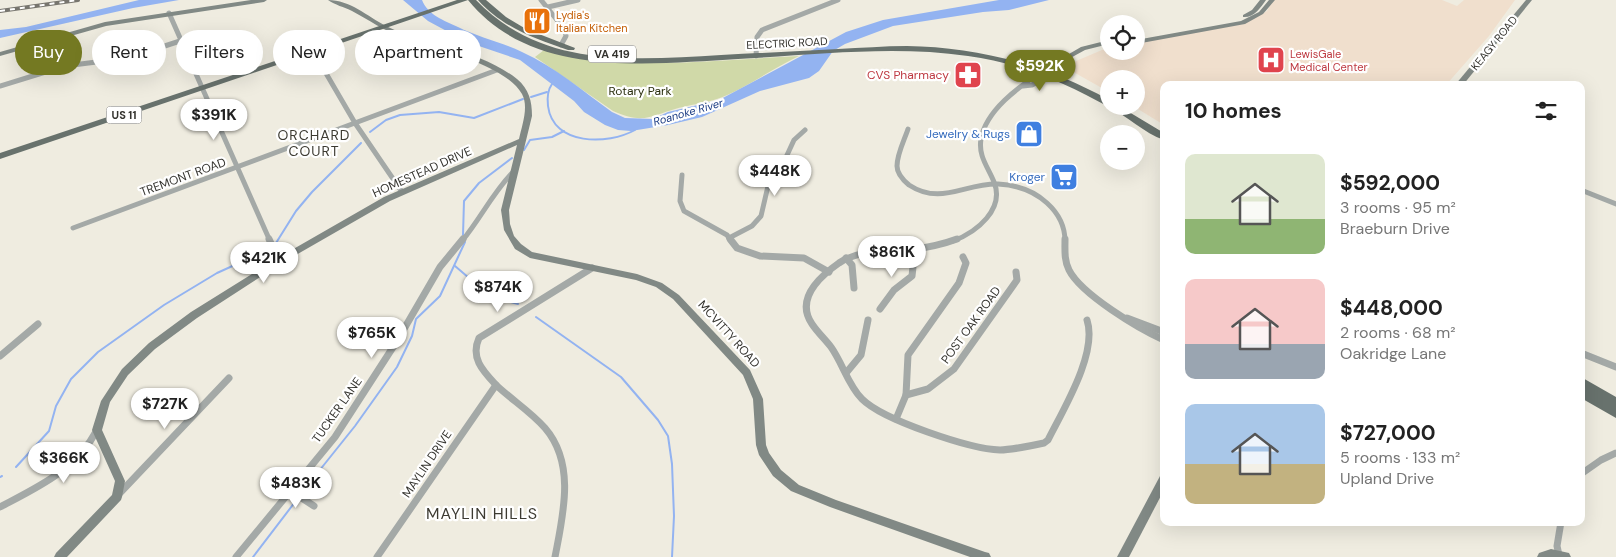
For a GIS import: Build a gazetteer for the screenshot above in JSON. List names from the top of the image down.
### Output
{
  "streets": {
    "main road": ["ELECTRIC ROAD", "VA 419", "US 11"],
    "street": [
      "KEAGY ROAD",
      "HOMESTEAD DRIVE",
      "TREMONT ROAD",
      "POST OAK ROAD",
      "MCVITTY ROAD",
      "TUCKER LANE",
      "MAYLIN DRIVE"
    ]
  },
  "crossings": [
    ["HOMESTEAD DRIVE", "MCVITTY ROAD"],
    ["MCVITTY ROAD", "TUCKER LANE"]
  ],
  "districts": ["ORCHARD COURT", "MAYLIN HILLS"],
  "water": ["Roanoke River"],
  "parks": ["Rotary Park"],
  "places": {
    "restaurant": ["Lydia's Italian Kitchen"],
    "hospital": ["LewisGale Medical Center"],
    "pharmacy": ["CVS Pharmacy"],
    "shop": ["Jewelry & Rugs"],
    "supermarket": ["Kroger"]
  },
  "page": {
    "map_buttons": ["+", "−"],
    "chip": [
      "Buy",
      "Rent",
      "Filters",
      "New",
      "Apartment"
    ],
    "price": [
      "$592K",
      "$391K",
      "$448K",
      "$861K",
      "$421K",
      "$874K",
      "$765K",
      "$727K",
      "$366K",
      "$483K"
    ],
    "heading": "10 homes",
    "list": [
      {
        "name": "$592,000",
        "note": "3 rooms · 95 m² · Braeburn Drive"
      },
      {
        "name": "$448,000",
        "note": "2 rooms · 68 m² · Oakridge Lane"
      },
      {
        "name": "$727,000",
        "note": "5 rooms · 133 m² · Upland Drive"
      }
    ]
  }
}
